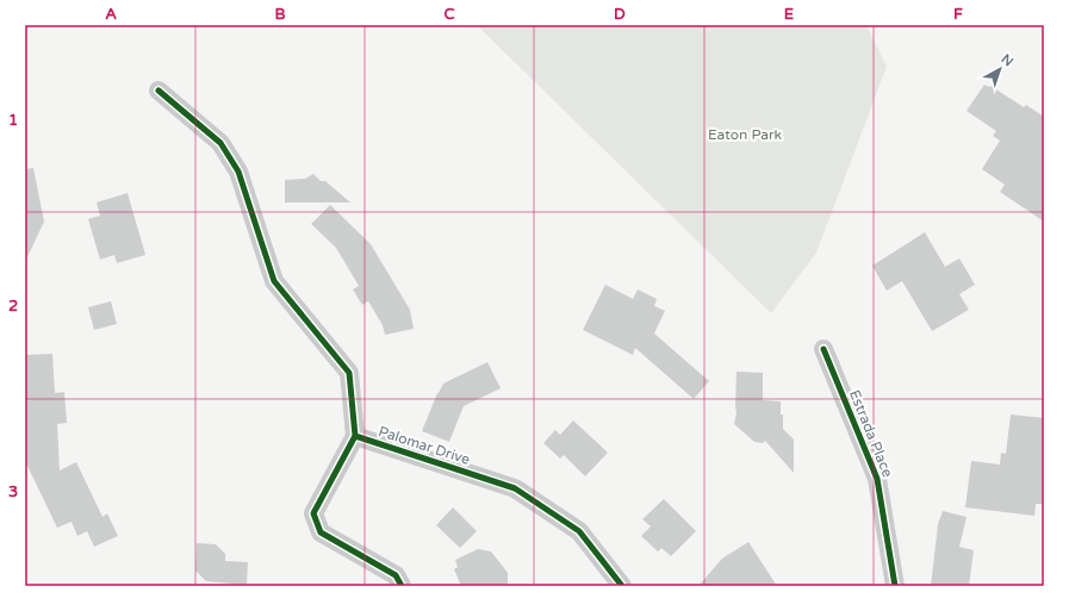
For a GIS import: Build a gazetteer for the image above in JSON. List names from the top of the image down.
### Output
{
  "streets": {
    "street": ["Estrada Place", "Palomar Drive"]
  },
  "parks": ["Eaton Park"],
  "north": "top right",
  "grid": {
    "columns": [
      "A",
      "B",
      "C",
      "D",
      "E",
      "F"
    ],
    "rows": ["1", "2", "3"]
  }
}
